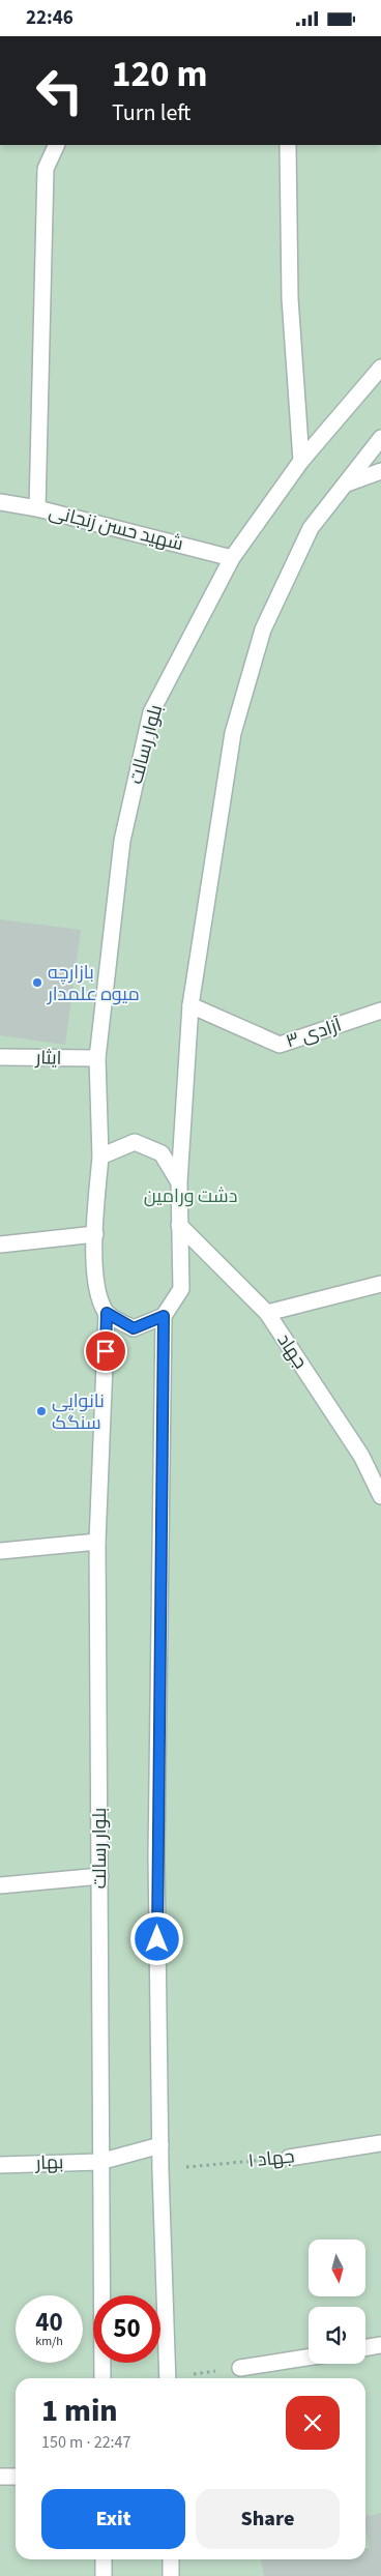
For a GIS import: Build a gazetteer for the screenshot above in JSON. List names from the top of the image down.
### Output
{
  "streets": {
    "main road": [
      "شهید حسن زنجانی",
      "بلوار رسالت",
      "آزادی ۳",
      "ایثار",
      "جهاد",
      "جهاد ۱",
      "بهار"
    ]
  },
  "crossings": [
    ["شهید حسن زنجانی", "بلوار رسالت"],
    ["بلوار رسالت", "ایثار"],
    ["بلوار رسالت", "بهار"]
  ],
  "parks": ["دشت ورامین"],
  "places": ["بازارچه میوه علمدار", "نانوایی سنگک"],
  "north": "bottom",
  "page": {
    "status": "22:46",
    "turn": ["120 m", "Turn left"],
    "speed": "40 km/h",
    "limit": "50",
    "heading": ["1 min", "150 m · 22:47"],
    "buttons": ["Exit", "Share"]
  }
}
